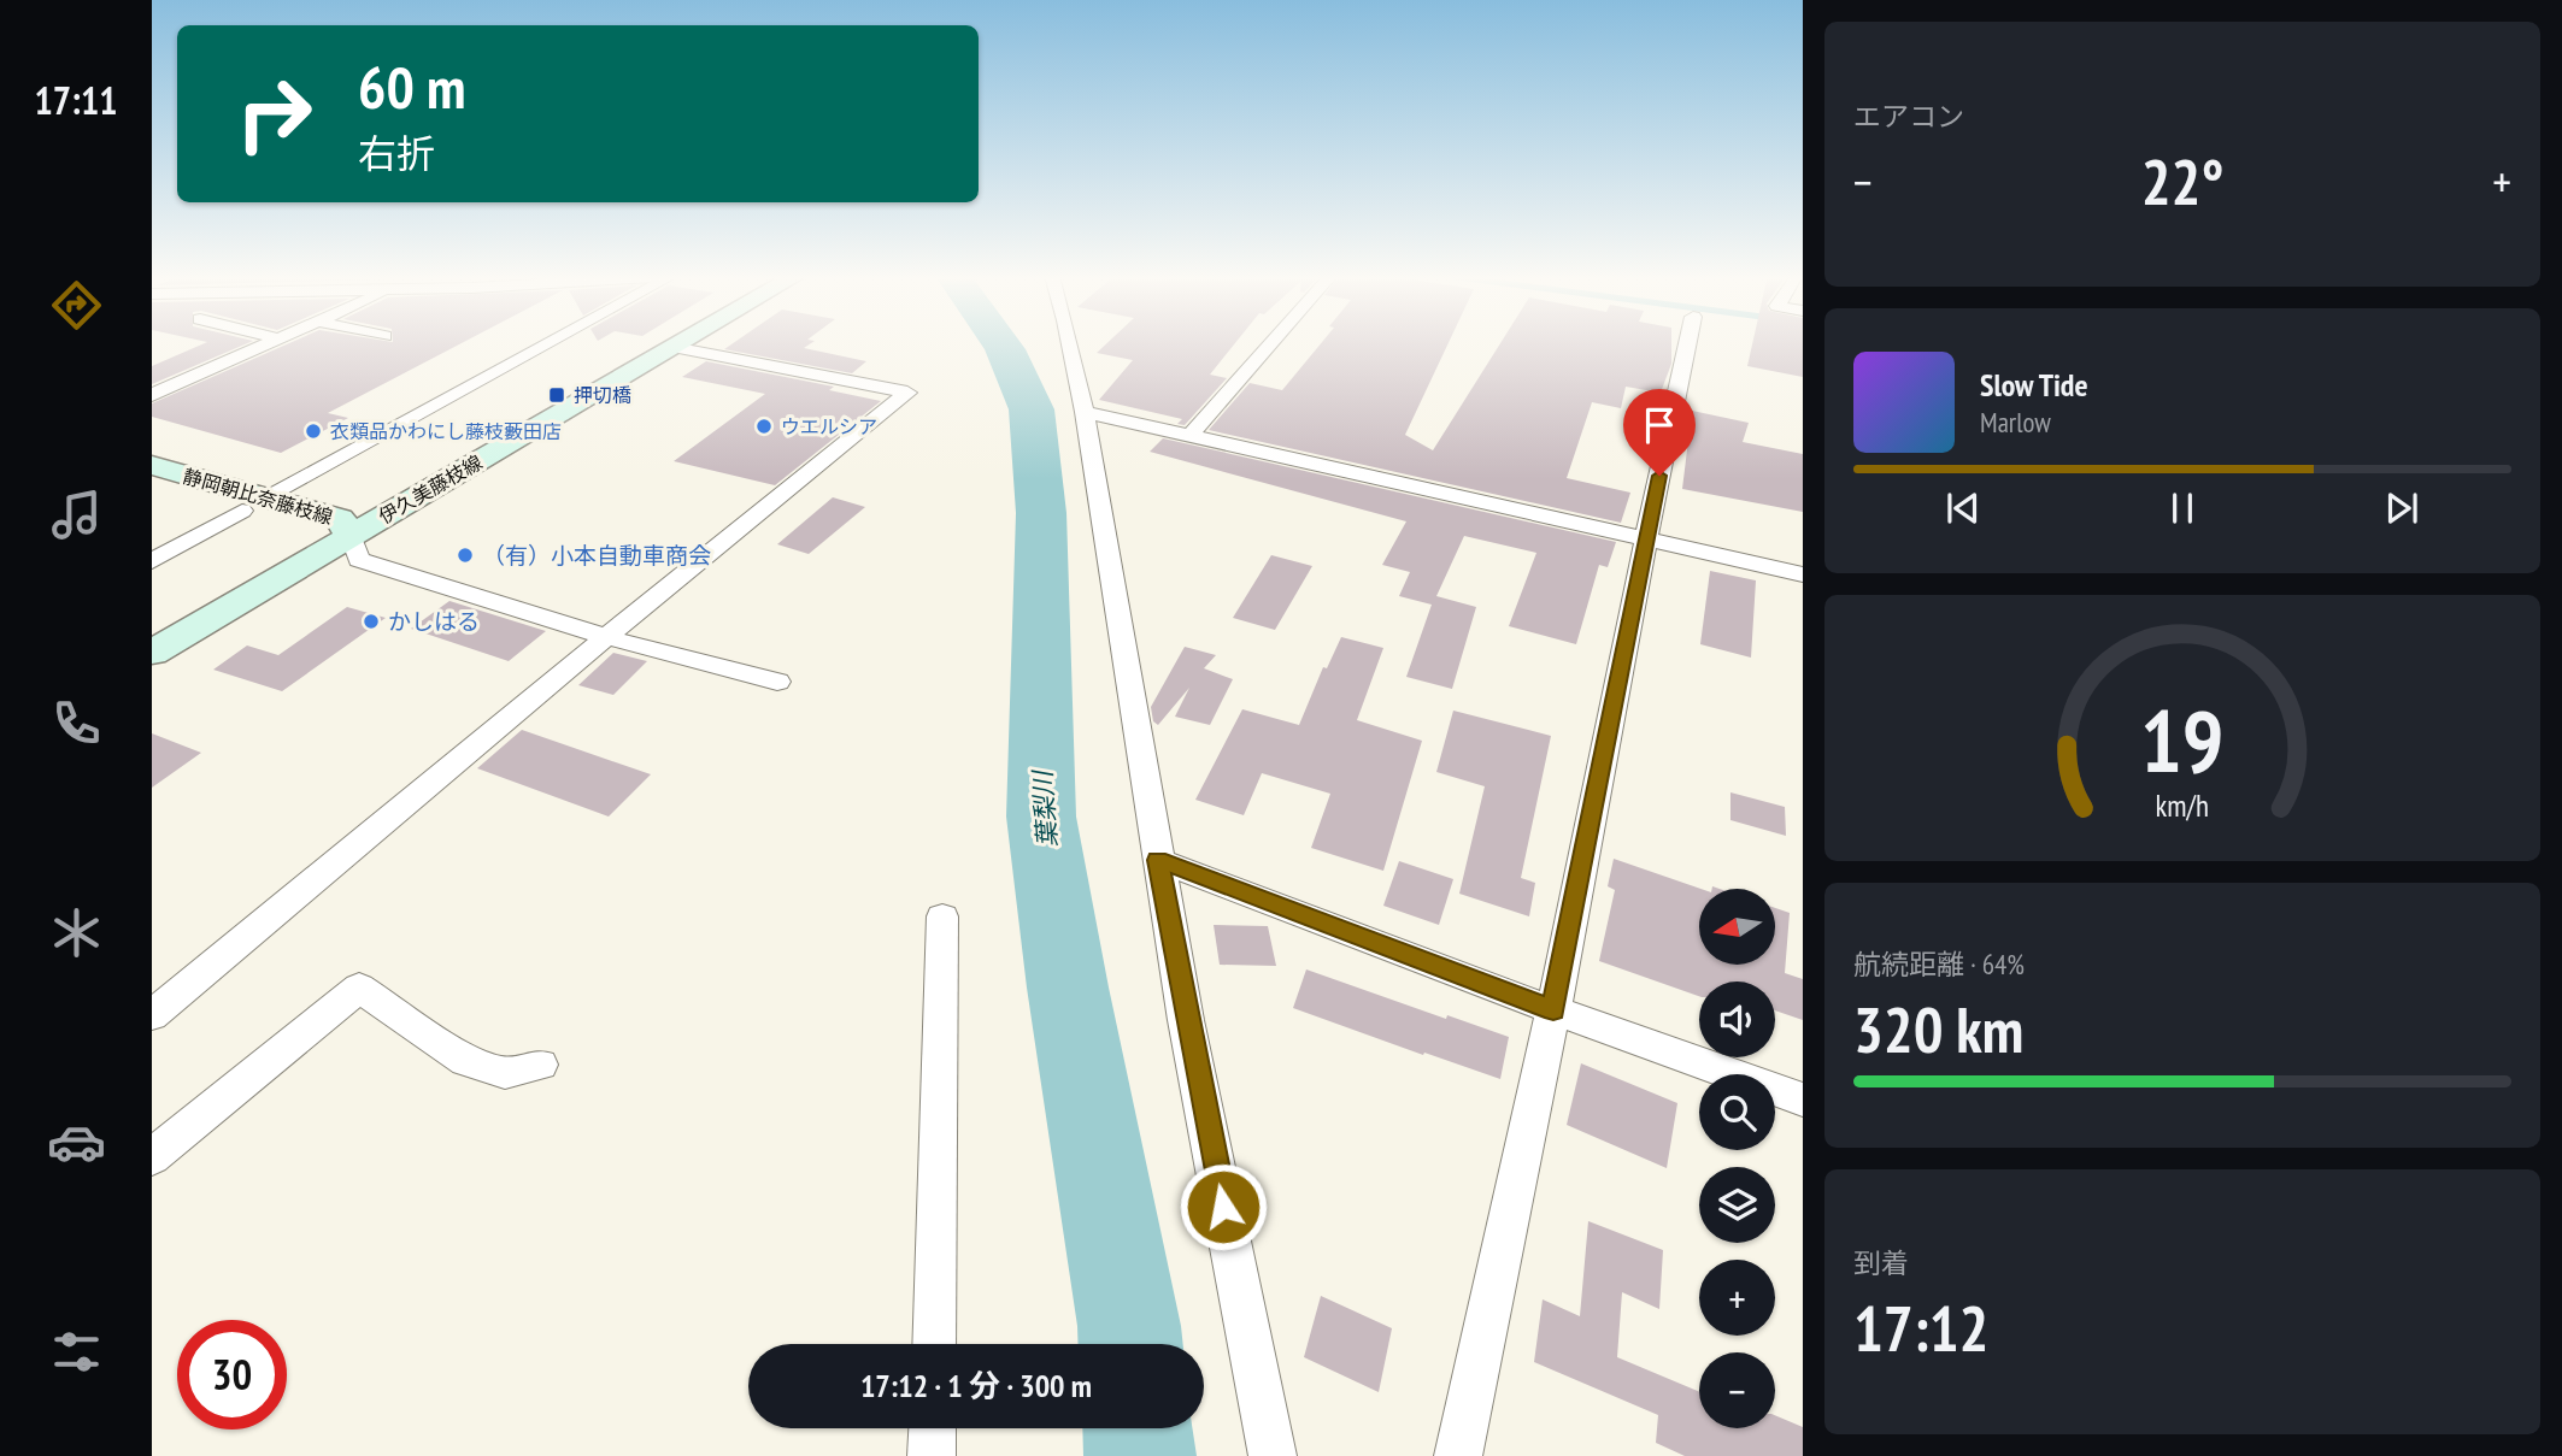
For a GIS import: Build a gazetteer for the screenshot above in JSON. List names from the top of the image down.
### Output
{
  "streets": {
    "main road": ["伊久美藤枝線", "静岡朝比奈藤枝線"]
  },
  "crossings": [
    ["伊久美藤枝線", "静岡朝比奈藤枝線"]
  ],
  "water": ["葉梨川"],
  "places": {
    "transit": ["押切橋"],
    "other": [
      "ウエルシア",
      "衣類品かわにし藤枝藪田店",
      "（有）小本自動車商会",
      "かしはる"
    ]
  },
  "north": "left",
  "page": {
    "tabs": "17:11",
    "tile": [
      "エアコン",
      ["航続距離 · 64%", "320 km"],
      ["到着", "17:12"]
    ],
    "turn": ["60 m", "右折"],
    "heat": ["−", "22°", "+"],
    "song": ["Slow Tide", "Marlow"],
    "map_buttons": ["+", "−"],
    "limit": "30",
    "trip": "17:12 · 1 分 · 300 m",
    "gauge": ["19", "km/h"]
  }
}
